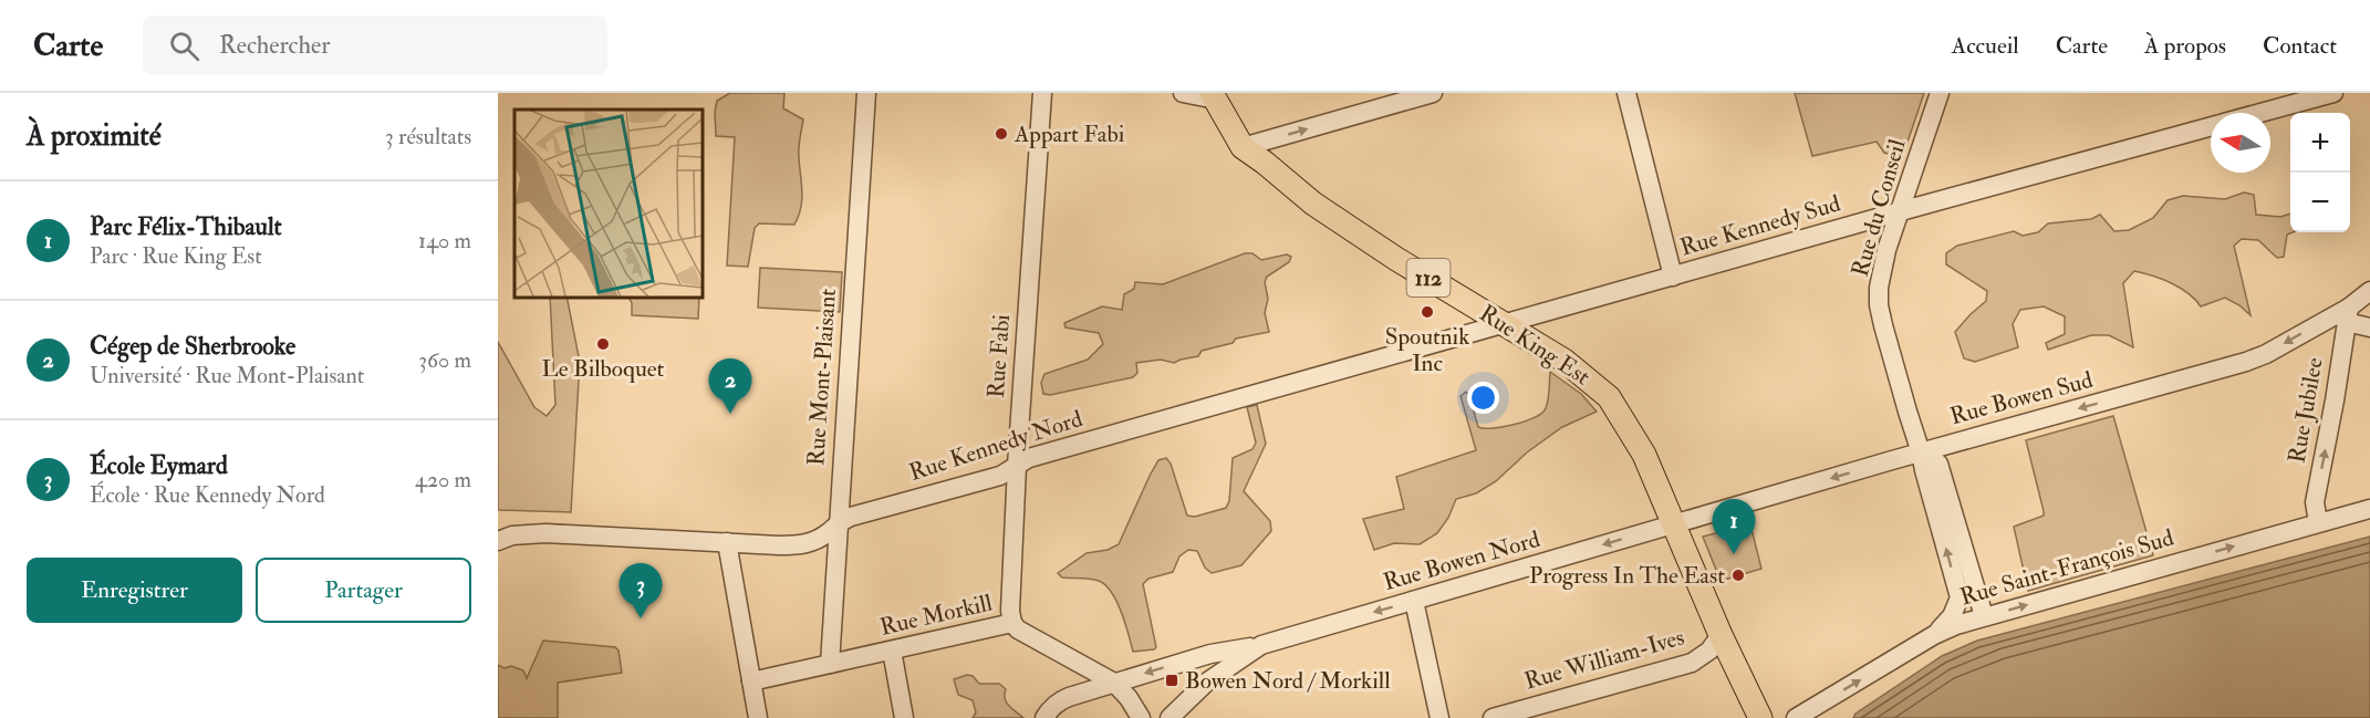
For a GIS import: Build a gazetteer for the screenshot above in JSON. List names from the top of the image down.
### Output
{
  "streets": {
    "main road": ["112", "Rue King Est"],
    "street": [
      "Rue du Conseil",
      "Rue Kennedy Sud",
      "Rue Fabi",
      "Rue Mont-Plaisant",
      "Rue Bowen Sud",
      "Rue Jubilee",
      "Rue Kennedy Nord",
      "Rue Bowen Nord",
      "Rue Saint-François Sud",
      "Rue Morkill",
      "Rue William-Ives"
    ]
  },
  "crossings": [
    ["Rue du Conseil", "Rue Kennedy Sud"],
    ["Rue du Conseil", "Rue Bowen Sud"],
    ["Rue du Conseil", "Rue Saint-François Sud"],
    ["Rue Kennedy Sud", "Rue King Est"],
    ["Rue Kennedy Sud", "Rue Kennedy Nord"],
    ["Rue King Est", "Rue Bowen Sud"],
    ["Rue King Est", "Rue Kennedy Nord"],
    ["Rue King Est", "Rue Bowen Nord"],
    ["Rue King Est", "Rue William-Ives"],
    ["Rue Fabi", "Rue Kennedy Nord"],
    ["Rue Fabi", "Rue Morkill"],
    ["Rue Mont-Plaisant", "Rue Kennedy Nord"],
    ["Rue Mont-Plaisant", "Rue Morkill"],
    ["Rue Bowen Sud", "Rue Jubilee"],
    ["Rue Bowen Sud", "Rue Bowen Nord"],
    ["Rue Jubilee", "Rue Saint-François Sud"],
    ["Rue Bowen Nord", "Rue Morkill"]
  ],
  "one_way": [
    "Rue Bowen Sud",
    "Rue Jubilee",
    "Rue Bowen Nord",
    "Rue Saint-François Sud"
  ],
  "places": {
    "other": [
      "Appart Fabi",
      "Spoutnik Inc",
      "Le Bilboquet",
      "Progress In The East"
    ],
    "transit": ["Bowen Nord / Morkill"]
  },
  "north": "left",
  "page": {
    "header": "Carte",
    "search": "Rechercher",
    "nav": [
      "Accueil",
      "Carte",
      "À propos",
      "Contact"
    ],
    "heading": ["À proximité", "3 résultats"],
    "map_buttons": ["+", "−"],
    "list": [
      {
        "mark": "1",
        "name": "Parc Félix-Thibault",
        "note": "Parc · Rue King Est",
        "value": "140 m"
      },
      {
        "mark": "2",
        "name": "Cégep de Sherbrooke",
        "note": "Université · Rue Mont-Plaisant",
        "value": "360 m"
      },
      {
        "mark": "3",
        "name": "École Eymard",
        "note": "École · Rue Kennedy Nord",
        "value": "420 m"
      }
    ],
    "pins": ["2", "1", "3"],
    "buttons": ["Enregistrer", "Partager"]
  }
}
